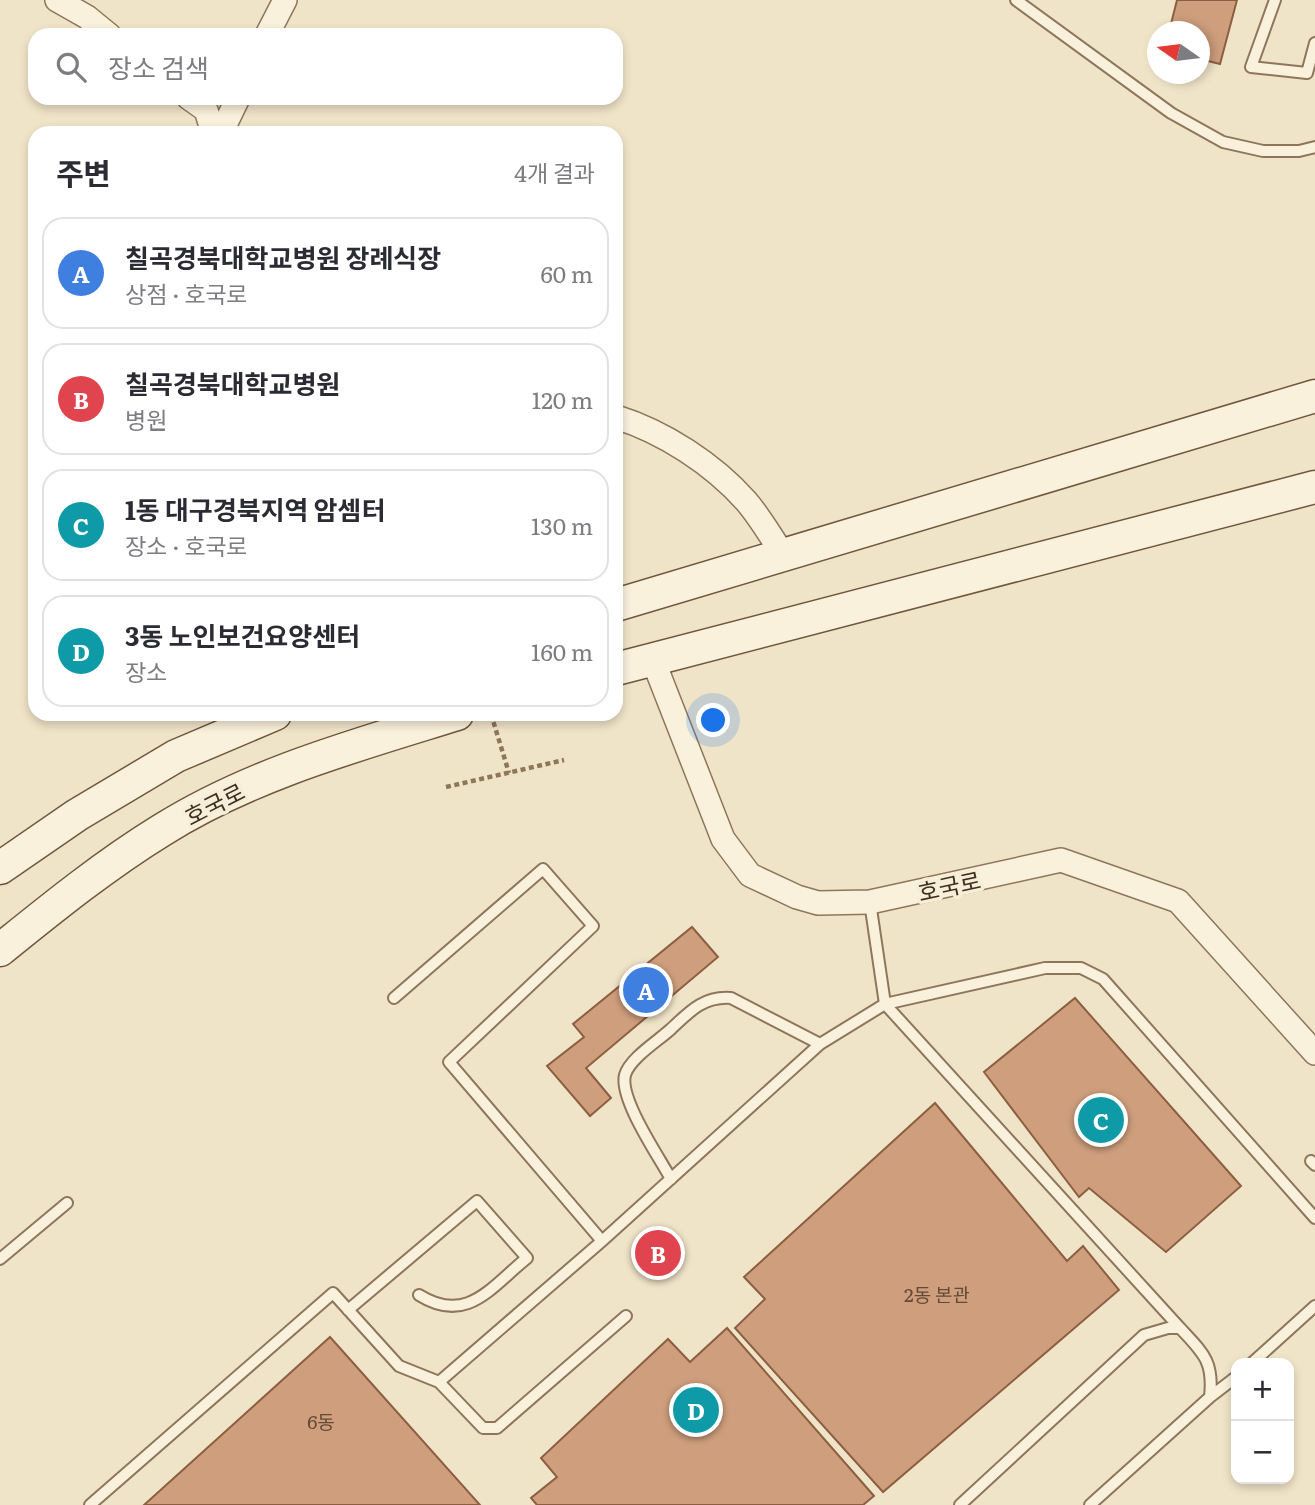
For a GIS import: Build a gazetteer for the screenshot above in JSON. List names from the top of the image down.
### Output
{
  "streets": {
    "main road": ["호국로"]
  },
  "house_numbers": ["2동 본관", "6동"],
  "north": "left",
  "page": {
    "search": "장소 검색",
    "heading": ["주변", "4개 결과"],
    "list": [
      {
        "mark": "A",
        "name": "칠곡경북대학교병원 장례식장",
        "note": "상점 · 호국로",
        "value": "60 m"
      },
      {
        "mark": "B",
        "name": "칠곡경북대학교병원",
        "note": "병원",
        "value": "120 m"
      },
      {
        "mark": "C",
        "name": "1동 대구경북지역 암셈터",
        "note": "장소 · 호국로",
        "value": "130 m"
      },
      {
        "mark": "D",
        "name": "3동 노인보건요양센터",
        "note": "장소",
        "value": "160 m"
      }
    ],
    "pins": [
      "A",
      "C",
      "B",
      "D"
    ],
    "map_buttons": ["+", "−"]
  }
}
